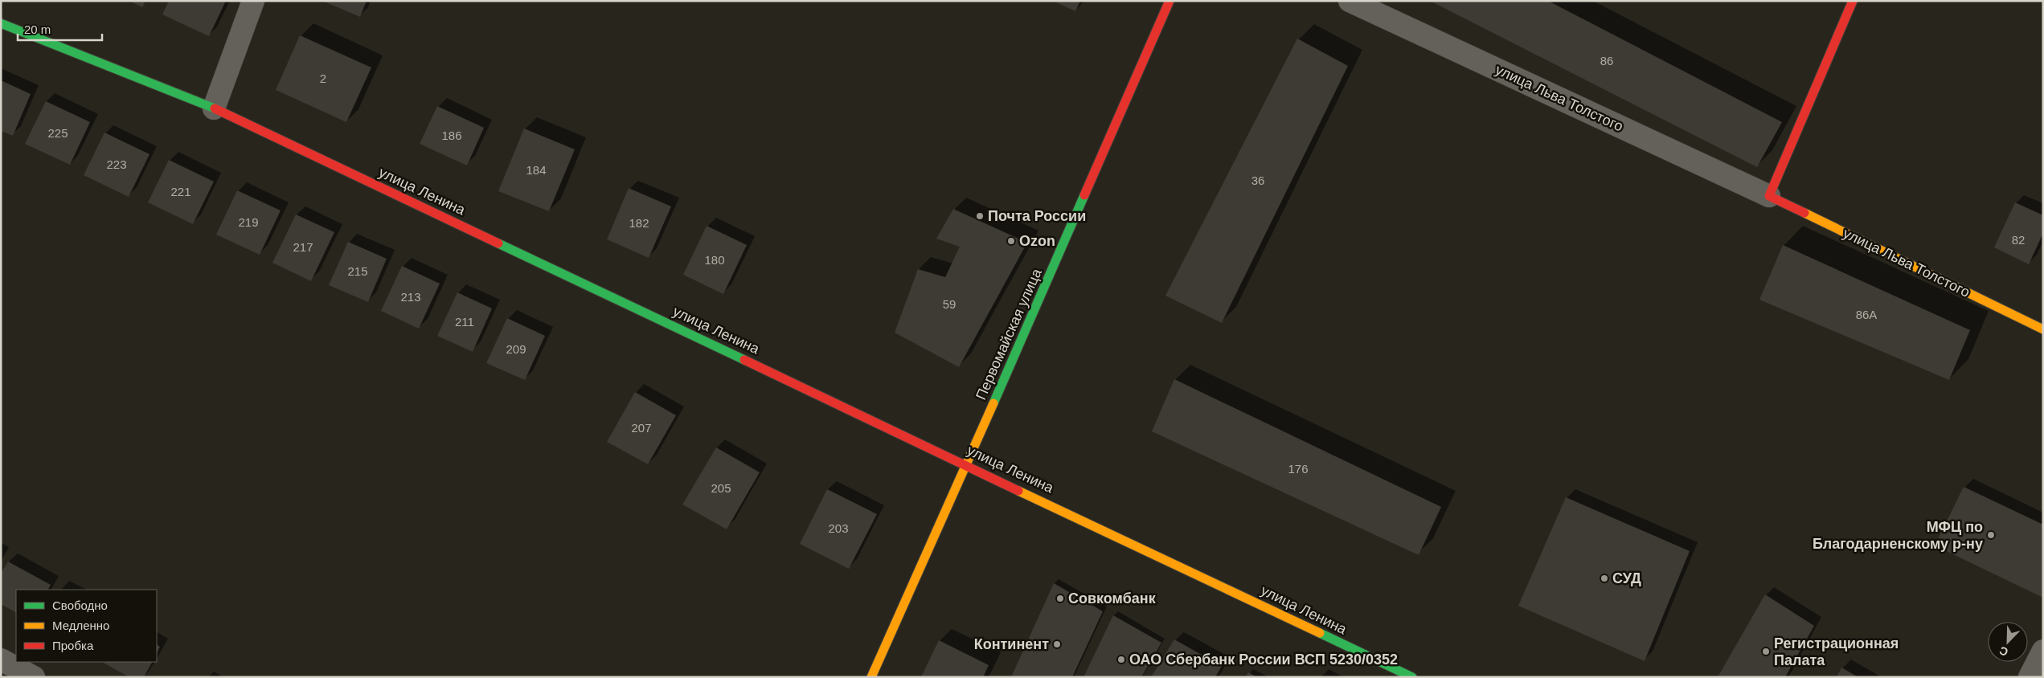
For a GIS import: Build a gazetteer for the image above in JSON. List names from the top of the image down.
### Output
{
  "streets": {
    "street": ["улица Льва Толстого", "улица Ленина", "Первомайская улица"]
  },
  "crossings": [
    ["улица Ленина", "Первомайская улица"]
  ],
  "places": [
    "Почта России",
    "Ozon",
    "МФЦ по Благодарненскому р-ну",
    "СУД",
    "Совкомбанк",
    "Континент",
    "Регистрационная Палата",
    "ОАО Сбербанк России ВСП 5230/0352"
  ],
  "house_numbers": [
    "86",
    "2",
    "225",
    "186",
    "223",
    "184",
    "36",
    "221",
    "219",
    "182",
    "82",
    "217",
    "180",
    "215",
    "213",
    "59",
    "86А",
    "211",
    "209",
    "207",
    "176",
    "205",
    "203"
  ],
  "legend": ["Свободно", "Медленно", "Пробка"],
  "scale_bar": "20 m",
  "north": "bottom left"
}
